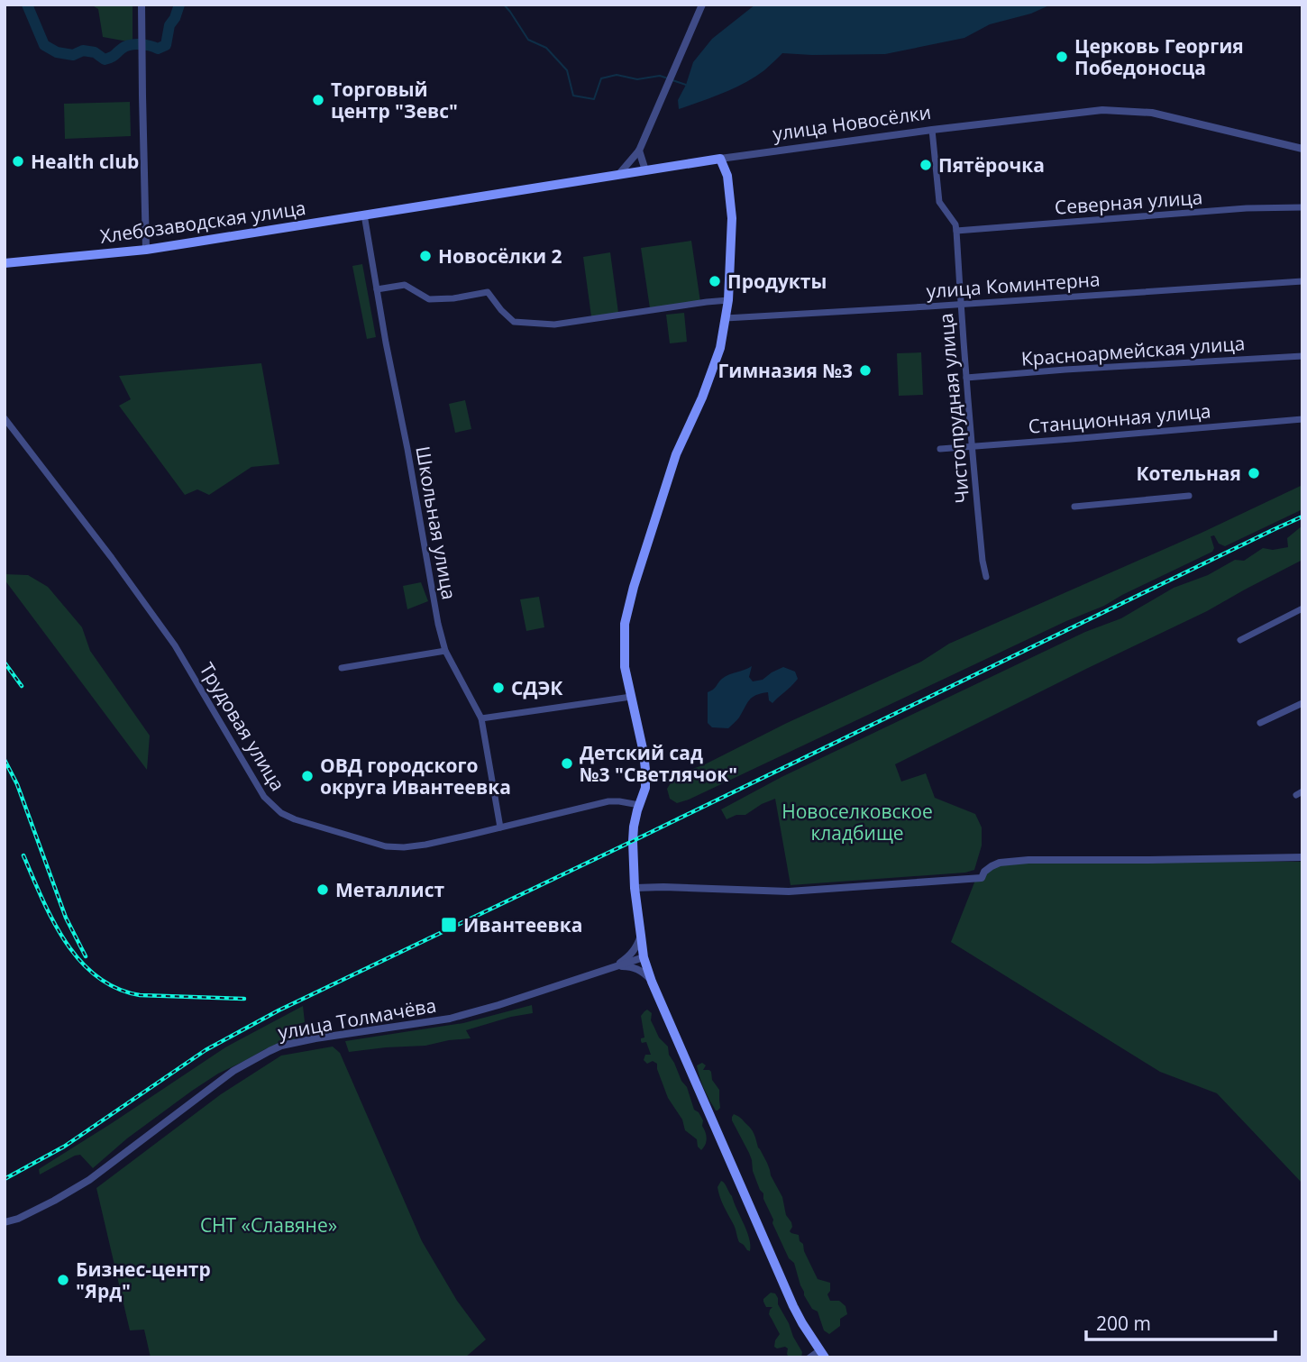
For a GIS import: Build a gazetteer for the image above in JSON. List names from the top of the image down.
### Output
{
  "streets": {
    "main road": ["улица Новосёлки", "Хлебозаводская улица"],
    "street": [
      "Северная улица",
      "улица Коминтерна",
      "Красноармейская улица",
      "Чистопрудная улица",
      "Станционная улица",
      "Школьная улица",
      "Трудовая улица",
      "улица Толмачёва"
    ]
  },
  "crossings": [
    ["улица Новосёлки", "Хлебозаводская улица"],
    ["улица Новосёлки", "Чистопрудная улица"],
    ["Северная улица", "Чистопрудная улица"],
    ["Хлебозаводская улица", "Школьная улица"],
    ["улица Коминтерна", "Чистопрудная улица"],
    ["Красноармейская улица", "Чистопрудная улица"],
    ["Чистопрудная улица", "Станционная улица"],
    ["Школьная улица", "Трудовая улица"]
  ],
  "parks": ["Новоселковское кладбище", "СНТ «Славяне»"],
  "places": {
    "other": [
      "Церковь Георгия Победоносца",
      "Торговый центр \"Зевс\"",
      "Health club",
      "Пятёрочка",
      "Новосёлки 2",
      "Продукты",
      "Гимназия №3",
      "Котельная",
      "СДЭК",
      "Детский сад №3 \"Светлячок\"",
      "ОВД городского округа Ивантеевка",
      "Металлист",
      "Бизнес-центр \"Ярд\""
    ],
    "transit": ["Ивантеевка"]
  },
  "scale_bar": "200 m"
}
